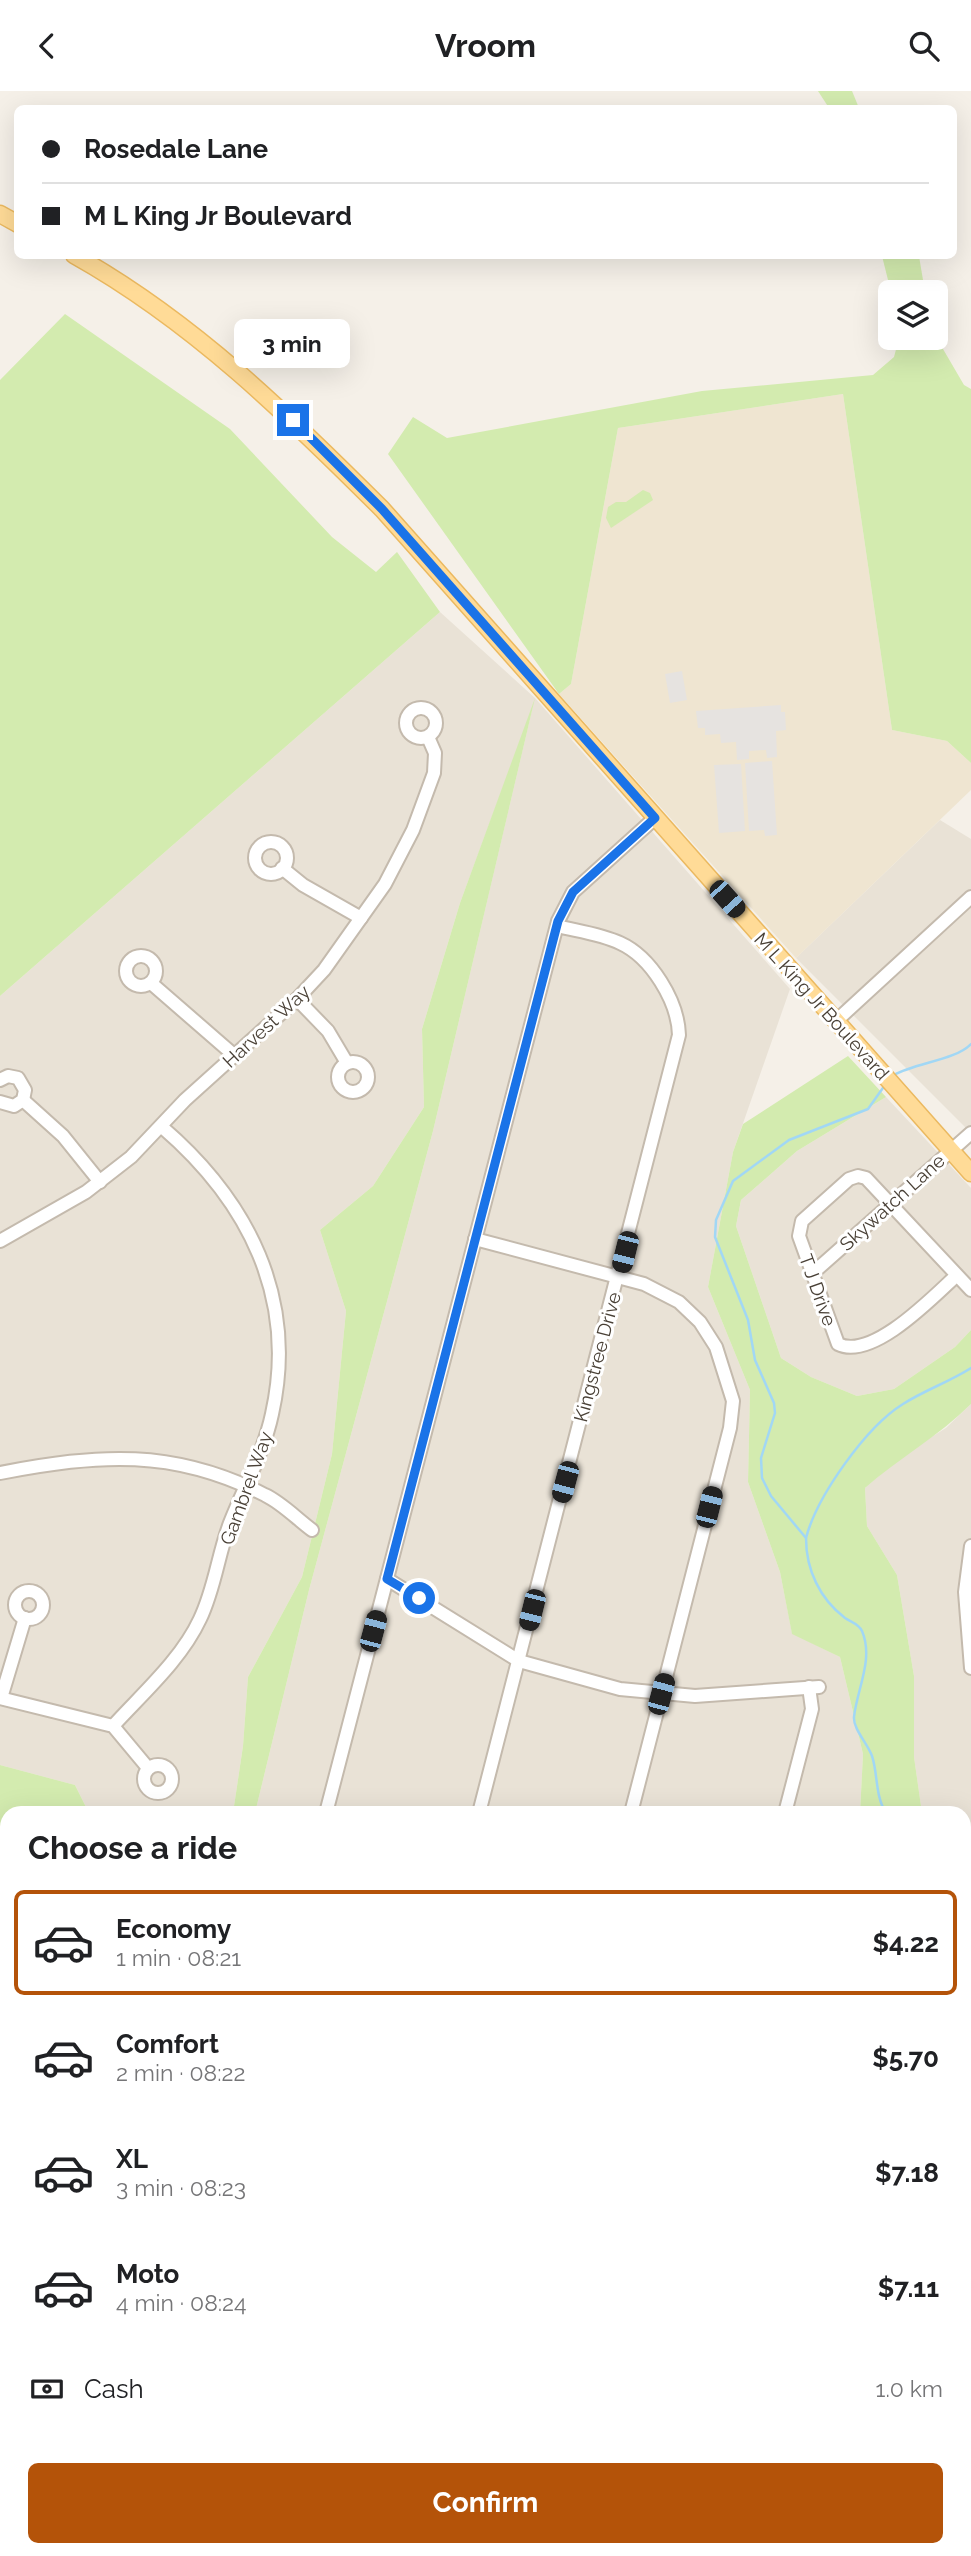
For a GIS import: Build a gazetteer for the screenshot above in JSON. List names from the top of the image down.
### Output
{
  "streets": {
    "main road": ["M L King Jr Boulevard"],
    "street": [
      "Harvest Way",
      "Skywatch Lane",
      "T J Drive",
      "Kingstree Drive",
      "Gambrel Way"
    ]
  },
  "crossings": [
    ["M L King Jr Boulevard", "Skywatch Lane"],
    ["Harvest Way", "Gambrel Way"],
    ["Skywatch Lane", "T J Drive"]
  ],
  "page": {
    "header": "Vroom",
    "banner": ["Rosedale Lane", "M L King Jr Boulevard"],
    "bubble": "3 min",
    "heading": "Choose a ride",
    "list": [
      {
        "name": "Economy",
        "note": "1 min · 08:21",
        "value": "$4.22"
      },
      {
        "name": "Comfort",
        "note": "2 min · 08:22",
        "value": "$5.70"
      },
      {
        "name": "XL",
        "note": "3 min · 08:23",
        "value": "$7.18"
      },
      {
        "name": "Moto",
        "note": "4 min · 08:24",
        "value": "$7.11"
      }
    ],
    "pay": ["Cash", "1.0 km"],
    "buttons": "Confirm"
  }
}
